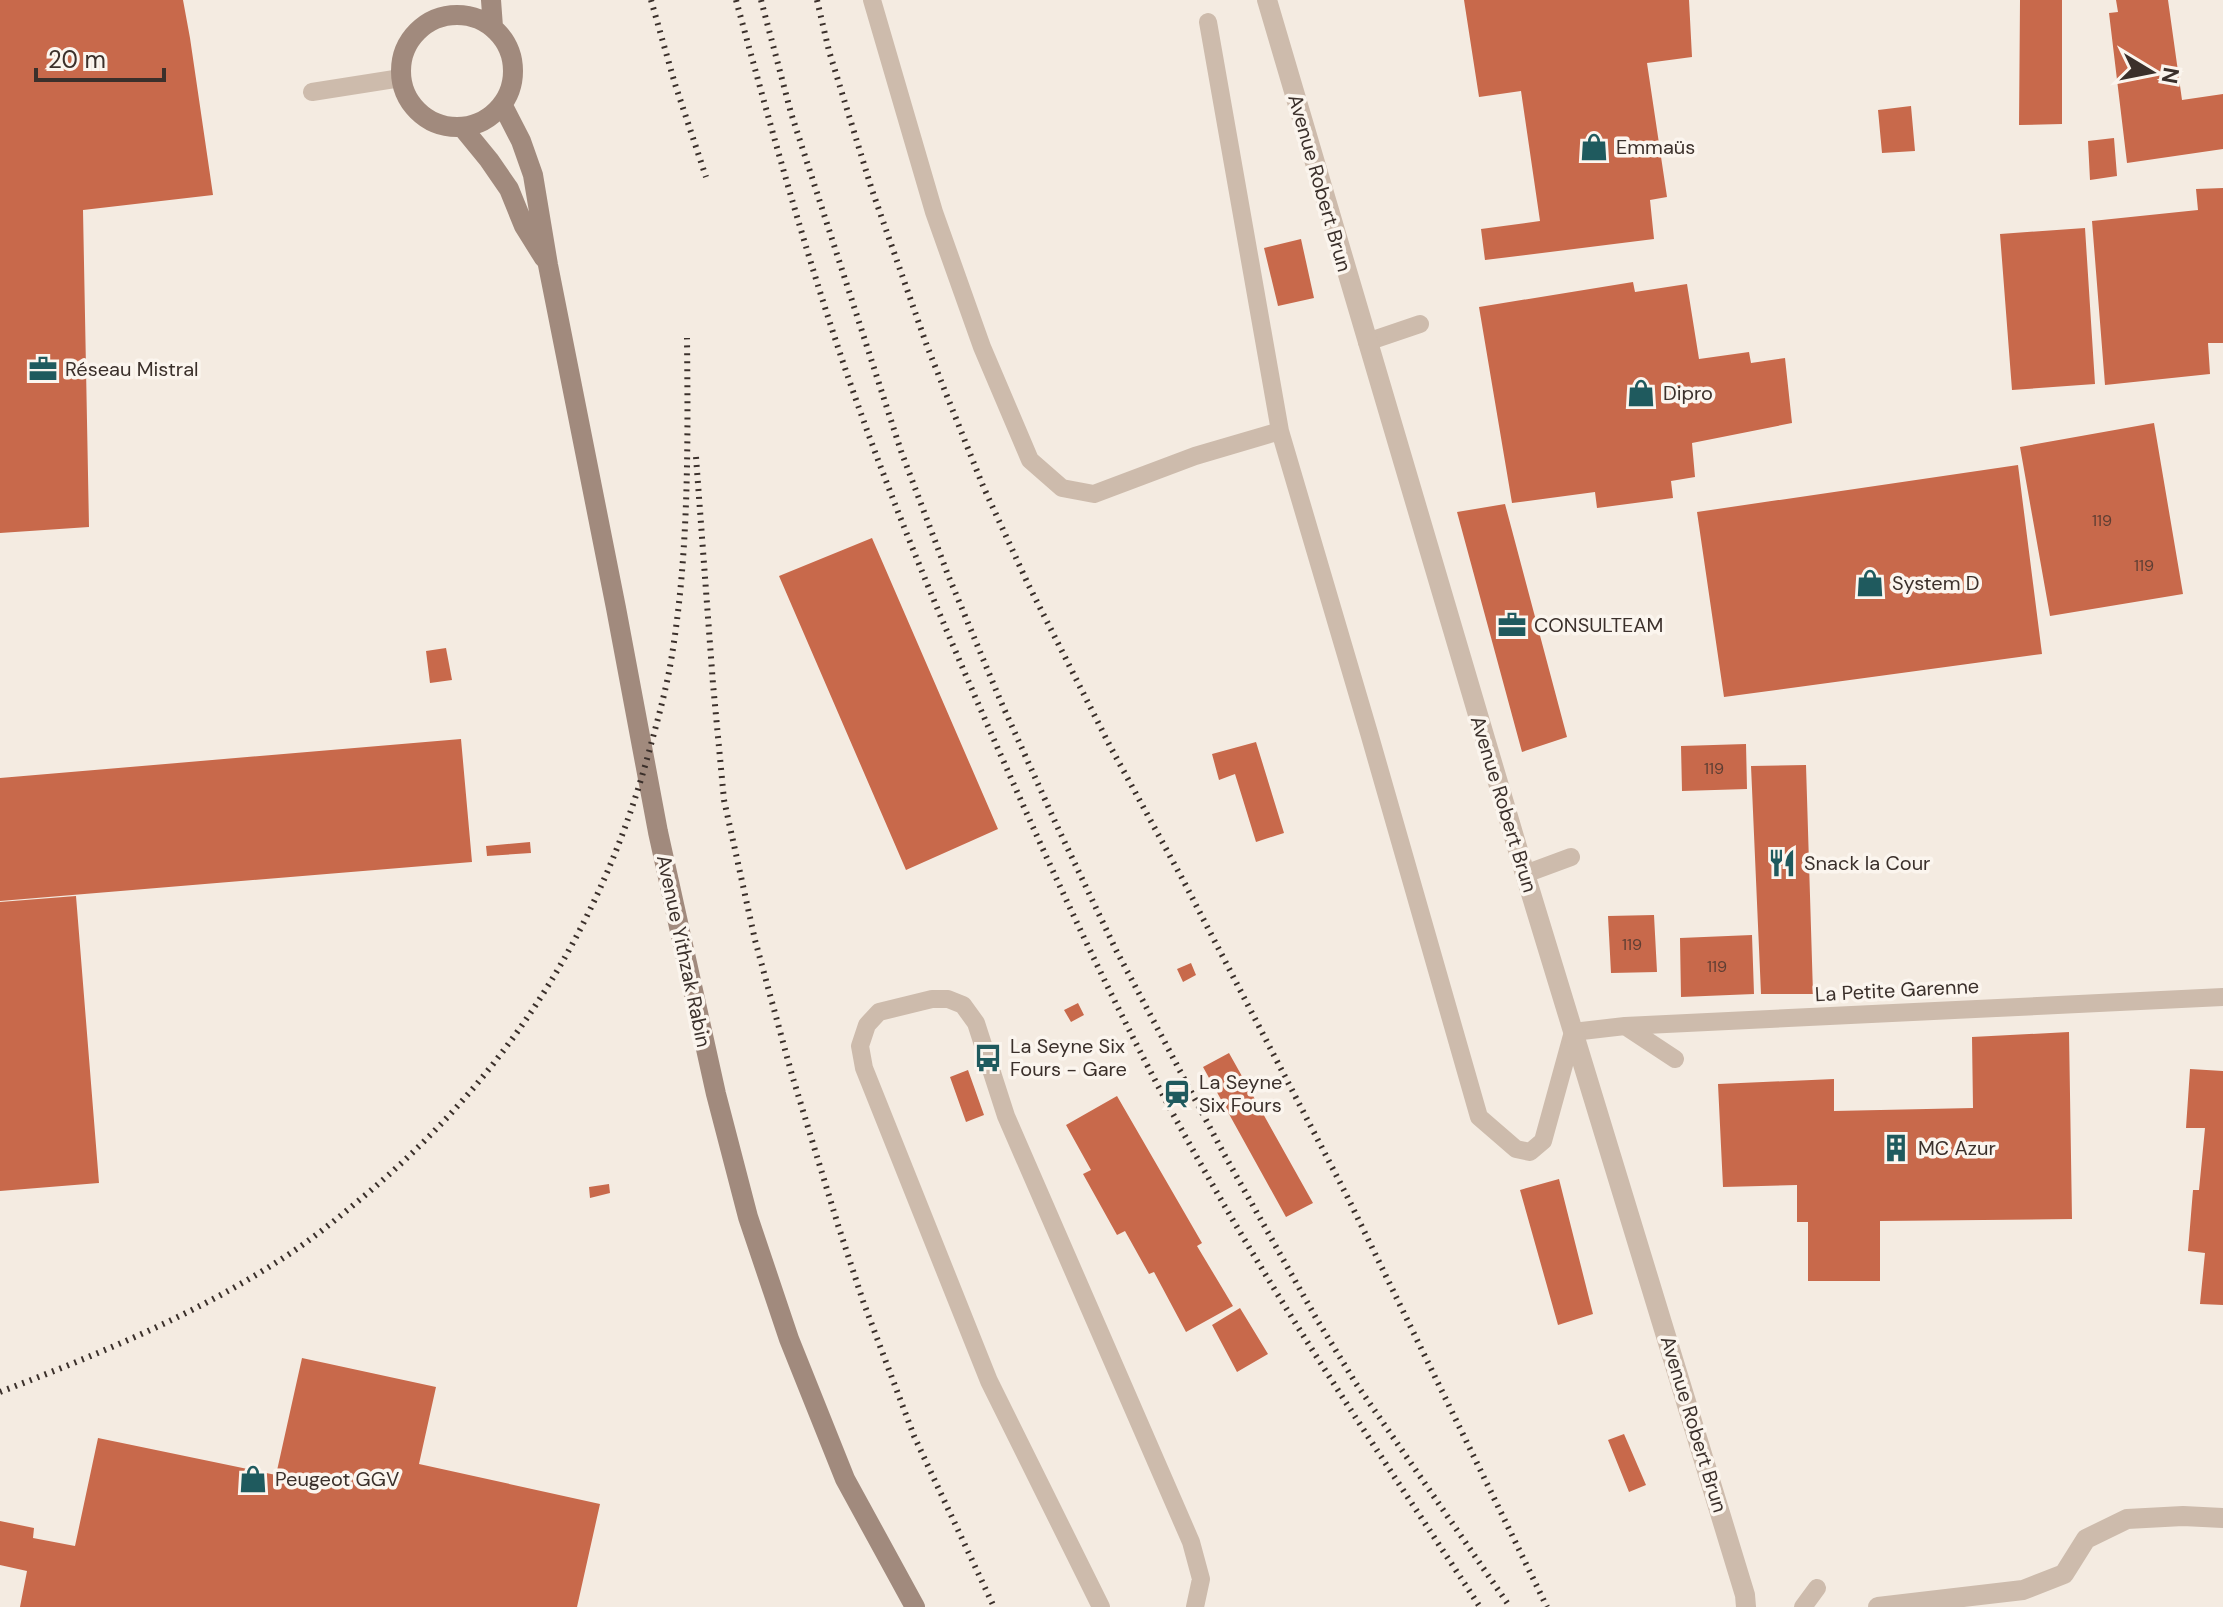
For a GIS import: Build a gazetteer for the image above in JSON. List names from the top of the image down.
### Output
{
  "streets": {
    "main road": ["Avenue Yithzak Rabin"],
    "street": ["Avenue Robert Brun"],
    "lane": ["La Petite Garenne"]
  },
  "crossings": [
    ["Avenue Robert Brun", "La Petite Garenne"]
  ],
  "places": {
    "shop": [
      "Emmaüs",
      "Dipro",
      "System D",
      "Peugeot GGV"
    ],
    "office": ["Réseau Mistral", "CONSULTEAM"],
    "restaurant": ["Snack la Cour"],
    "bus stop": ["La Seyne Six Fours - Gare"],
    "station": ["La Seyne Six Fours"],
    "building": ["MC Azur"]
  },
  "house_numbers": [
    "119",
    "119",
    "119",
    "119",
    "119"
  ],
  "scale_bar": "20 m",
  "north": "right"
}
